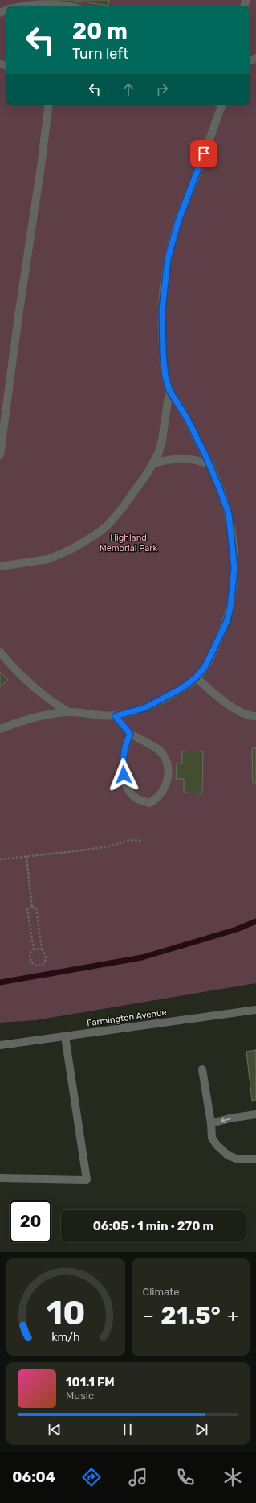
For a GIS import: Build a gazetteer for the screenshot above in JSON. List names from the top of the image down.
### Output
{
  "streets": {
    "street": ["Farmington Avenue"]
  },
  "parks": ["Highland Memorial Park"],
  "page": {
    "turn": ["20 m", "Turn left"],
    "limit": "20",
    "trip": "06:05 · 1 min · 270 m",
    "tile": "Climate",
    "heat": ["−", "21.5°", "+"],
    "song": ["101.1 FM", "Music"],
    "tabs": "06:04",
    "gauge": ["10", "km/h"]
  }
}
